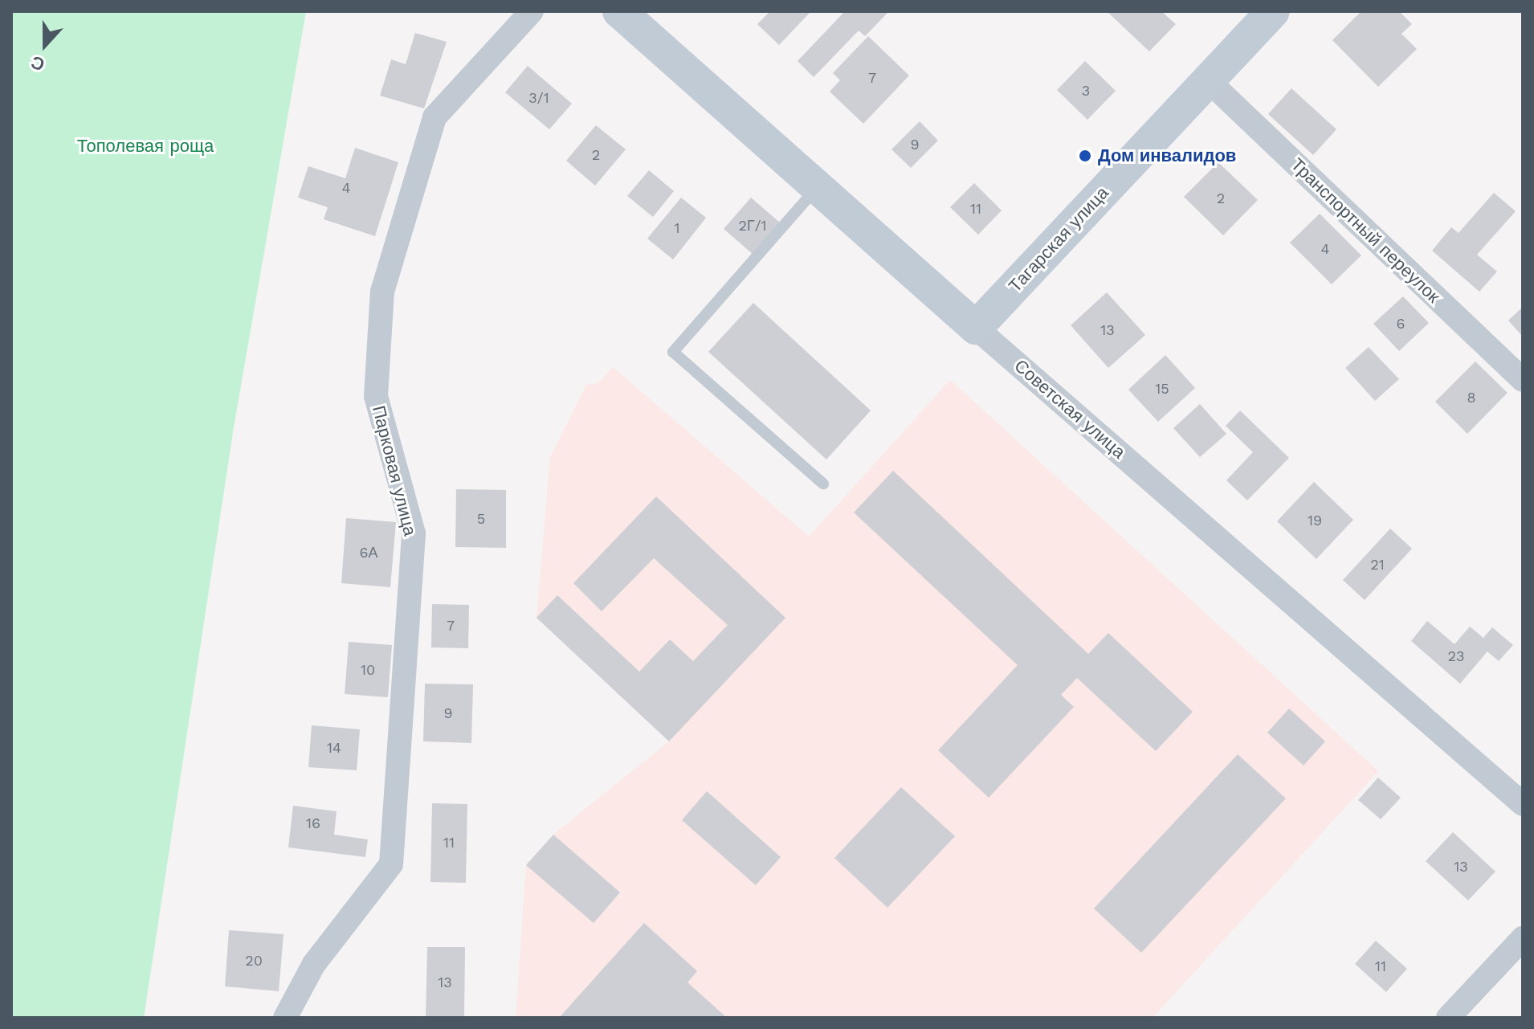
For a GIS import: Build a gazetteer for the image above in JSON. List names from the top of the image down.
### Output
{
  "streets": {
    "street": [
      "Транспортный переулок",
      "Тагарская улица",
      "Советская улица",
      "Парковая улица"
    ]
  },
  "crossings": [
    ["Транспортный переулок", "Тагарская улица"],
    ["Тагарская улица", "Советская улица"]
  ],
  "parks": ["Тополевая роща"],
  "places": ["Дом инвалидов"],
  "house_numbers": [
    "7",
    "3",
    "3/1",
    "9",
    "2",
    "4",
    "2",
    "11",
    "2Г/1",
    "1",
    "4",
    "6",
    "13",
    "15",
    "8",
    "5",
    "19",
    "6А",
    "21",
    "7",
    "23",
    "10",
    "9",
    "14",
    "16",
    "11",
    "13",
    "20",
    "11",
    "13"
  ],
  "north": "bottom"
}
